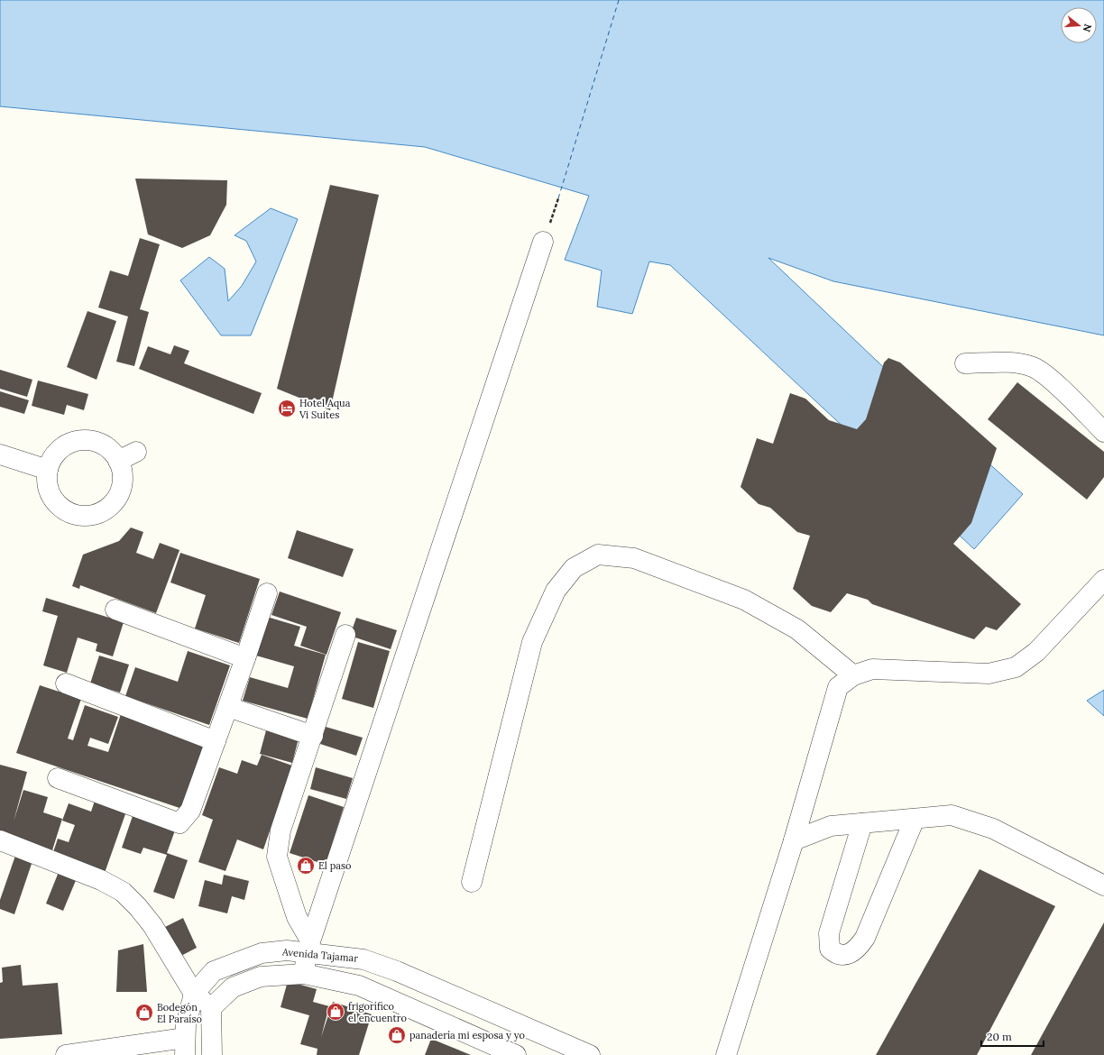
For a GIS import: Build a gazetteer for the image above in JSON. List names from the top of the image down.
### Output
{
  "streets": {
    "street": ["Avenida Tajamar"]
  },
  "places": {
    "hotel": ["Hotel Aqua Vi Suites"],
    "shop": [
      "El paso",
      "frigorífico el encuentro",
      "Bodegón El Paraíso",
      "panadería mi esposa y yo"
    ]
  },
  "scale_bar": "20 m",
  "north": "right"
}
